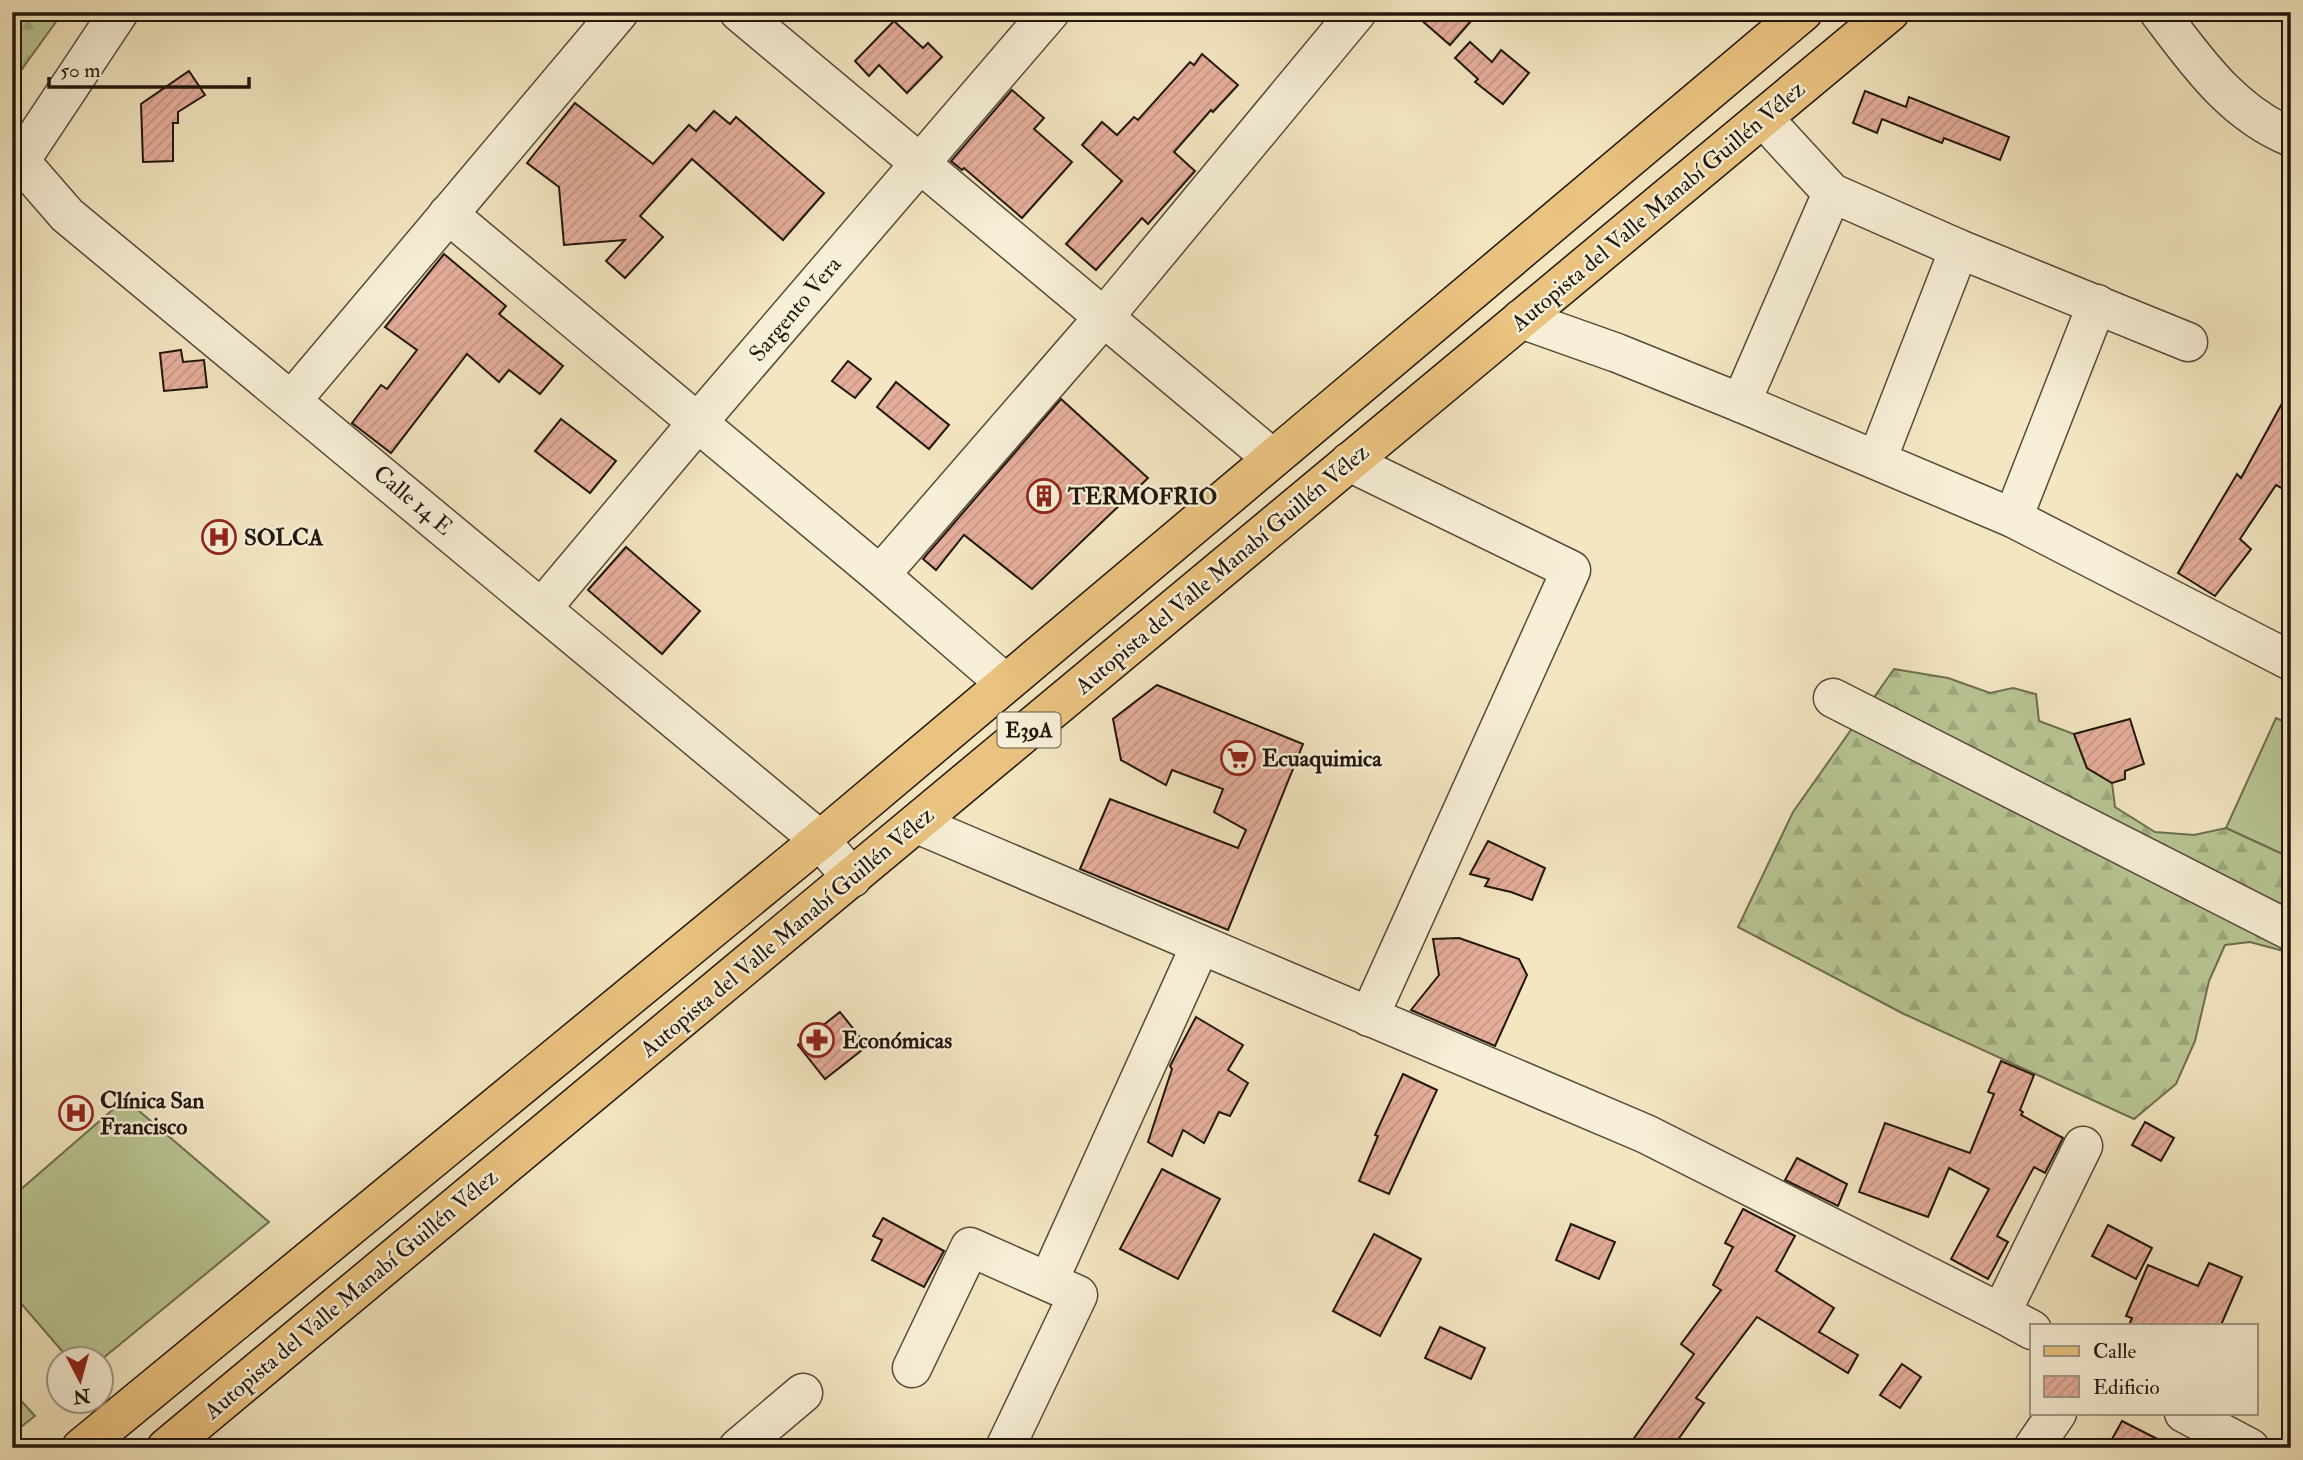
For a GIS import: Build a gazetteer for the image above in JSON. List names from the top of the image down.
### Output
{
  "streets": {
    "main road": ["Autopista del Valle Manabí Guillén Vélez", "E39A"],
    "street": ["Sargento Vera", "Calle 14 E"]
  },
  "crossings": [
    ["Autopista del Valle Manabí Guillén Vélez", "Calle 14 E"],
    ["Sargento Vera", "Calle 14 E"],
    ["Calle 14 E", "E39A"]
  ],
  "places": {
    "building": ["TERMOFRIO"],
    "hospital": ["SOLCA", "Clínica San Francisco"],
    "supermarket": ["Ecuaquimica"],
    "pharmacy": ["Económicas"]
  },
  "legend": ["Calle", "Edificio"],
  "scale_bar": "50 m",
  "north": "bottom"
}
